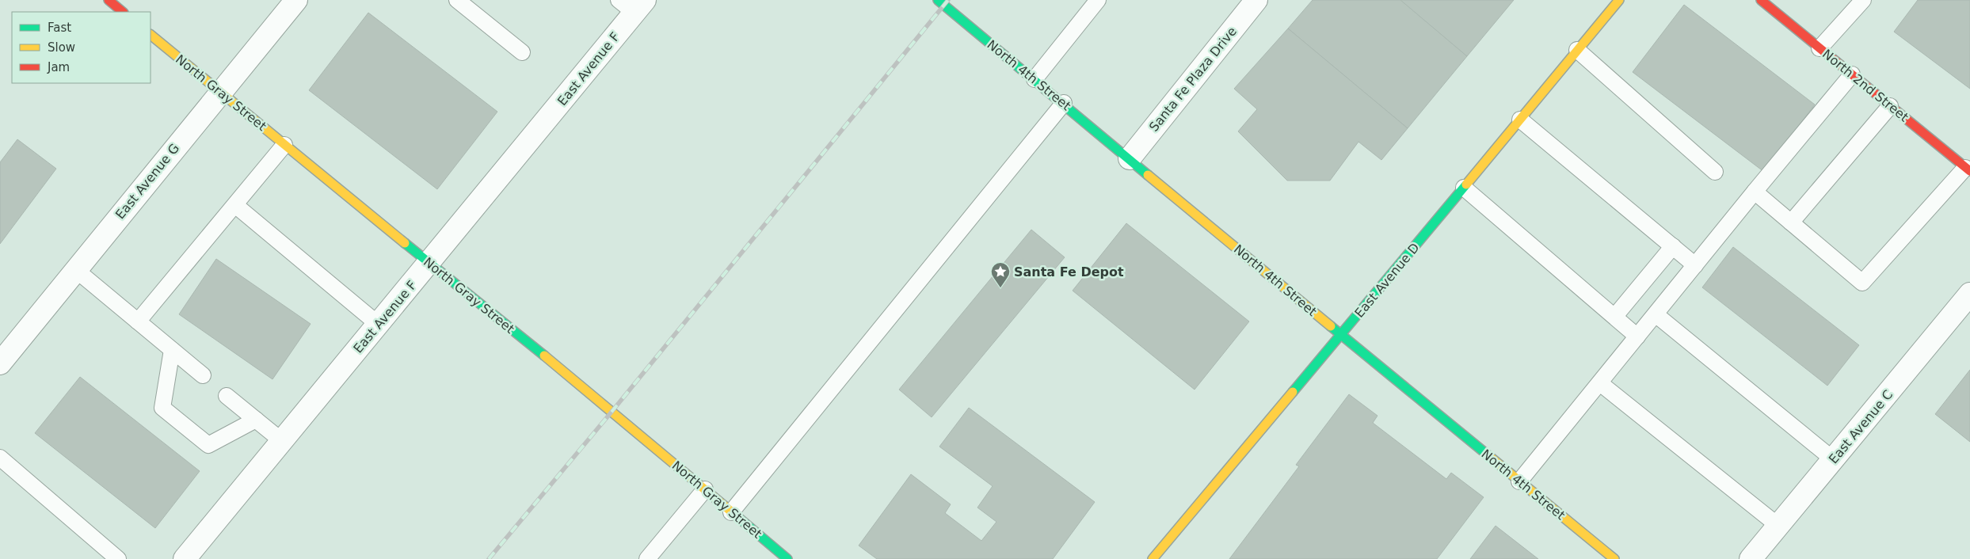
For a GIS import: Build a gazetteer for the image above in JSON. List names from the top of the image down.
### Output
{
  "streets": {
    "street": [
      "East Avenue F",
      "North 4th Street",
      "Santa Fe Plaza Drive",
      "North 2nd Street",
      "North Gray Street",
      "East Avenue G",
      "East Avenue D",
      "East Avenue C"
    ]
  },
  "crossings": [
    ["East Avenue F", "North Gray Street"],
    ["North 4th Street", "Santa Fe Plaza Drive"],
    ["North 4th Street", "East Avenue D"],
    ["North Gray Street", "East Avenue G"]
  ],
  "places": {
    "place": ["Santa Fe Depot"]
  },
  "legend": ["Fast", "Slow", "Jam"]
}
